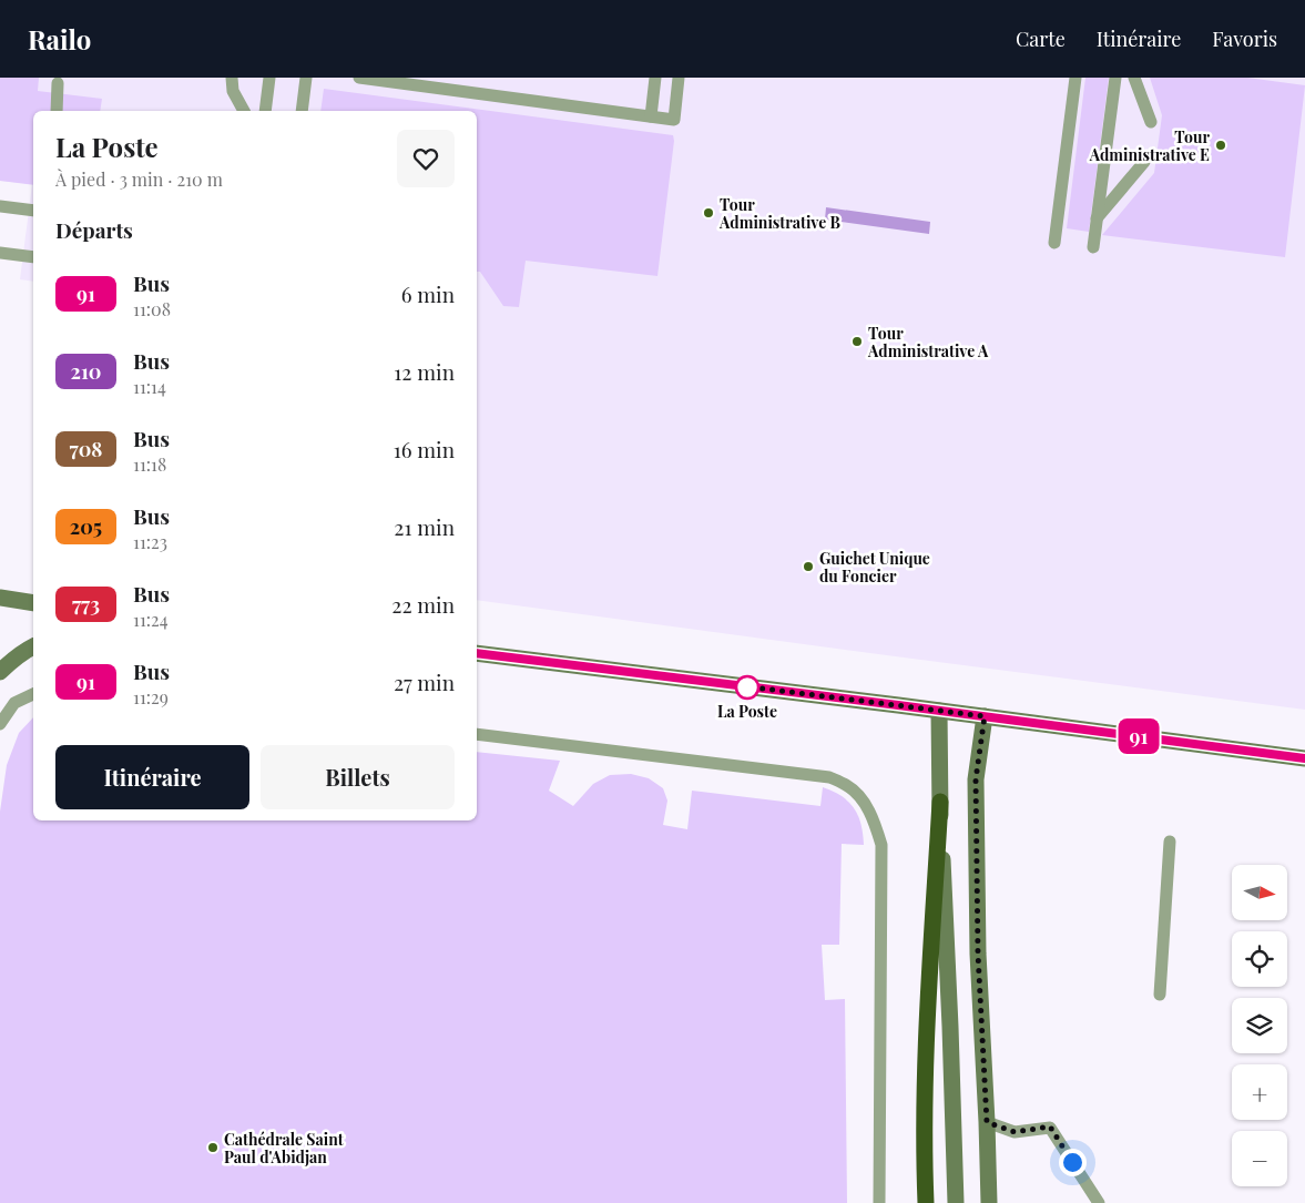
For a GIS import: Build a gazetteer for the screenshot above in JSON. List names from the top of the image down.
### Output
{
  "places": [
    "Tour Administrative E",
    "Tour Administrative B",
    "Tour Administrative A",
    "Guichet Unique du Foncier",
    "La Poste",
    "Cathédrale Saint Paul d'Abidjan"
  ],
  "lines": ["bus line 91"],
  "north": "right",
  "page": {
    "header": "Railo",
    "nav": ["Carte", "Itinéraire", "Favoris"],
    "on_map": "91",
    "heading": [
      ["La Poste", "À pied · 3 min · 210 m"],
      "Départs"
    ],
    "list": [
      {
        "mark": "91",
        "name": "Bus",
        "note": "11:08",
        "value": "6 min"
      },
      {
        "mark": "210",
        "name": "Bus",
        "note": "11:14",
        "value": "12 min"
      },
      {
        "mark": "708",
        "name": "Bus",
        "note": "11:18",
        "value": "16 min"
      },
      {
        "mark": "205",
        "name": "Bus",
        "note": "11:23",
        "value": "21 min"
      },
      {
        "mark": "773",
        "name": "Bus",
        "note": "11:24",
        "value": "22 min"
      },
      {
        "mark": "91",
        "name": "Bus",
        "note": "11:29",
        "value": "27 min"
      }
    ],
    "buttons": ["Itinéraire", "Billets"],
    "map_buttons": ["+", "−"]
  }
}
